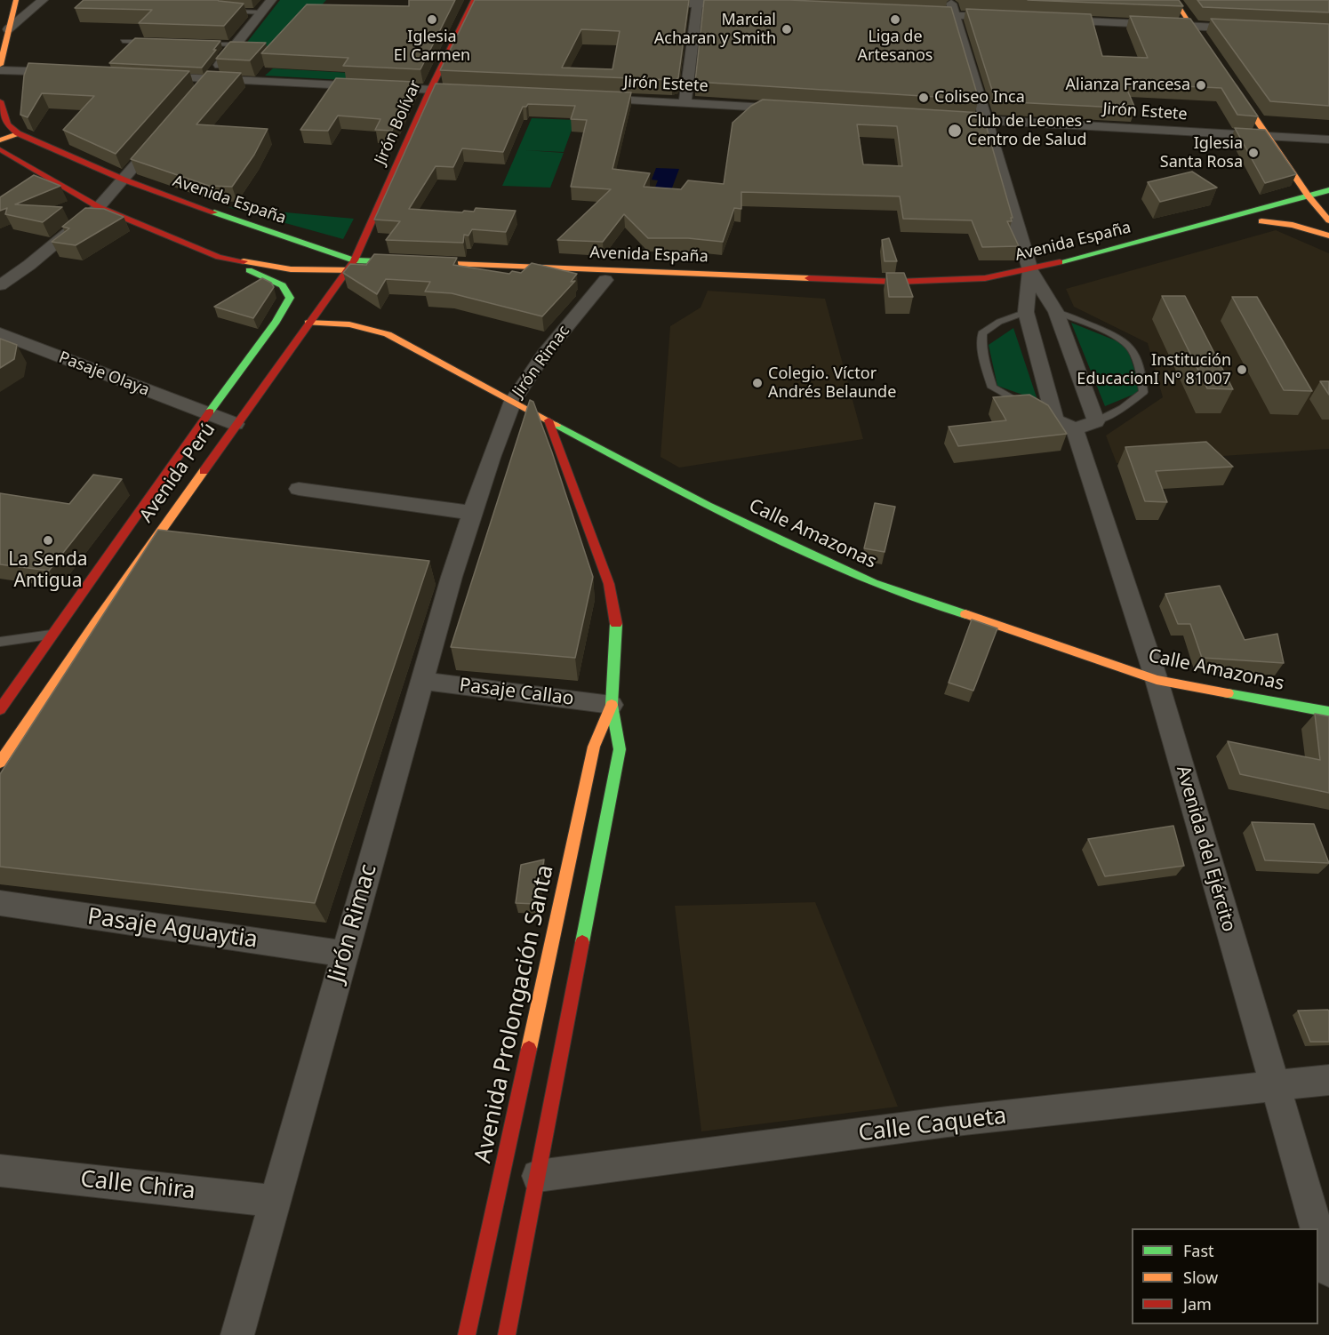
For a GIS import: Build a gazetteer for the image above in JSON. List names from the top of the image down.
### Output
{
  "streets": {
    "main road": [
      "Jirón Bolívar",
      "Avenida España",
      "Avenida Perú",
      "Calle Amazonas",
      "Avenida Prolongación Santa"
    ],
    "street": [
      "Jirón Estete",
      "Jirón Rimac",
      "Pasaje Olaya",
      "Pasaje Callao",
      "Avenida del Ejército",
      "Pasaje Aguaytia",
      "Calle Caqueta",
      "Calle Chira"
    ]
  },
  "crossings": [
    ["Jirón Bolívar", "Avenida España"],
    ["Jirón Bolívar", "Avenida Perú"],
    ["Avenida España", "Jirón Rimac"],
    ["Avenida España", "Avenida Perú"],
    ["Jirón Rimac", "Calle Amazonas"],
    ["Jirón Rimac", "Pasaje Callao"],
    ["Jirón Rimac", "Pasaje Aguaytia"],
    ["Jirón Rimac", "Calle Chira"],
    ["Pasaje Olaya", "Avenida Perú"],
    ["Avenida Perú", "Calle Amazonas"],
    ["Calle Amazonas", "Avenida del Ejército"],
    ["Calle Amazonas", "Avenida Prolongación Santa"],
    ["Pasaje Callao", "Avenida Prolongación Santa"],
    ["Avenida del Ejército", "Calle Caqueta"],
    ["Avenida Prolongación Santa", "Calle Caqueta"]
  ],
  "places": [
    "Iglesia El Carmen",
    "Liga de Artesanos",
    "Marcial Acharan y Smith",
    "Alianza Francesa",
    "Coliseo Inca",
    "Club de Leones - Centro de Salud",
    "Iglesia Santa Rosa",
    "Institución EducacionI Nº 81007",
    "Colegio. Víctor Andrés Belaunde",
    "La Senda Antigua"
  ],
  "legend": ["Fast", "Slow", "Jam"]
}
